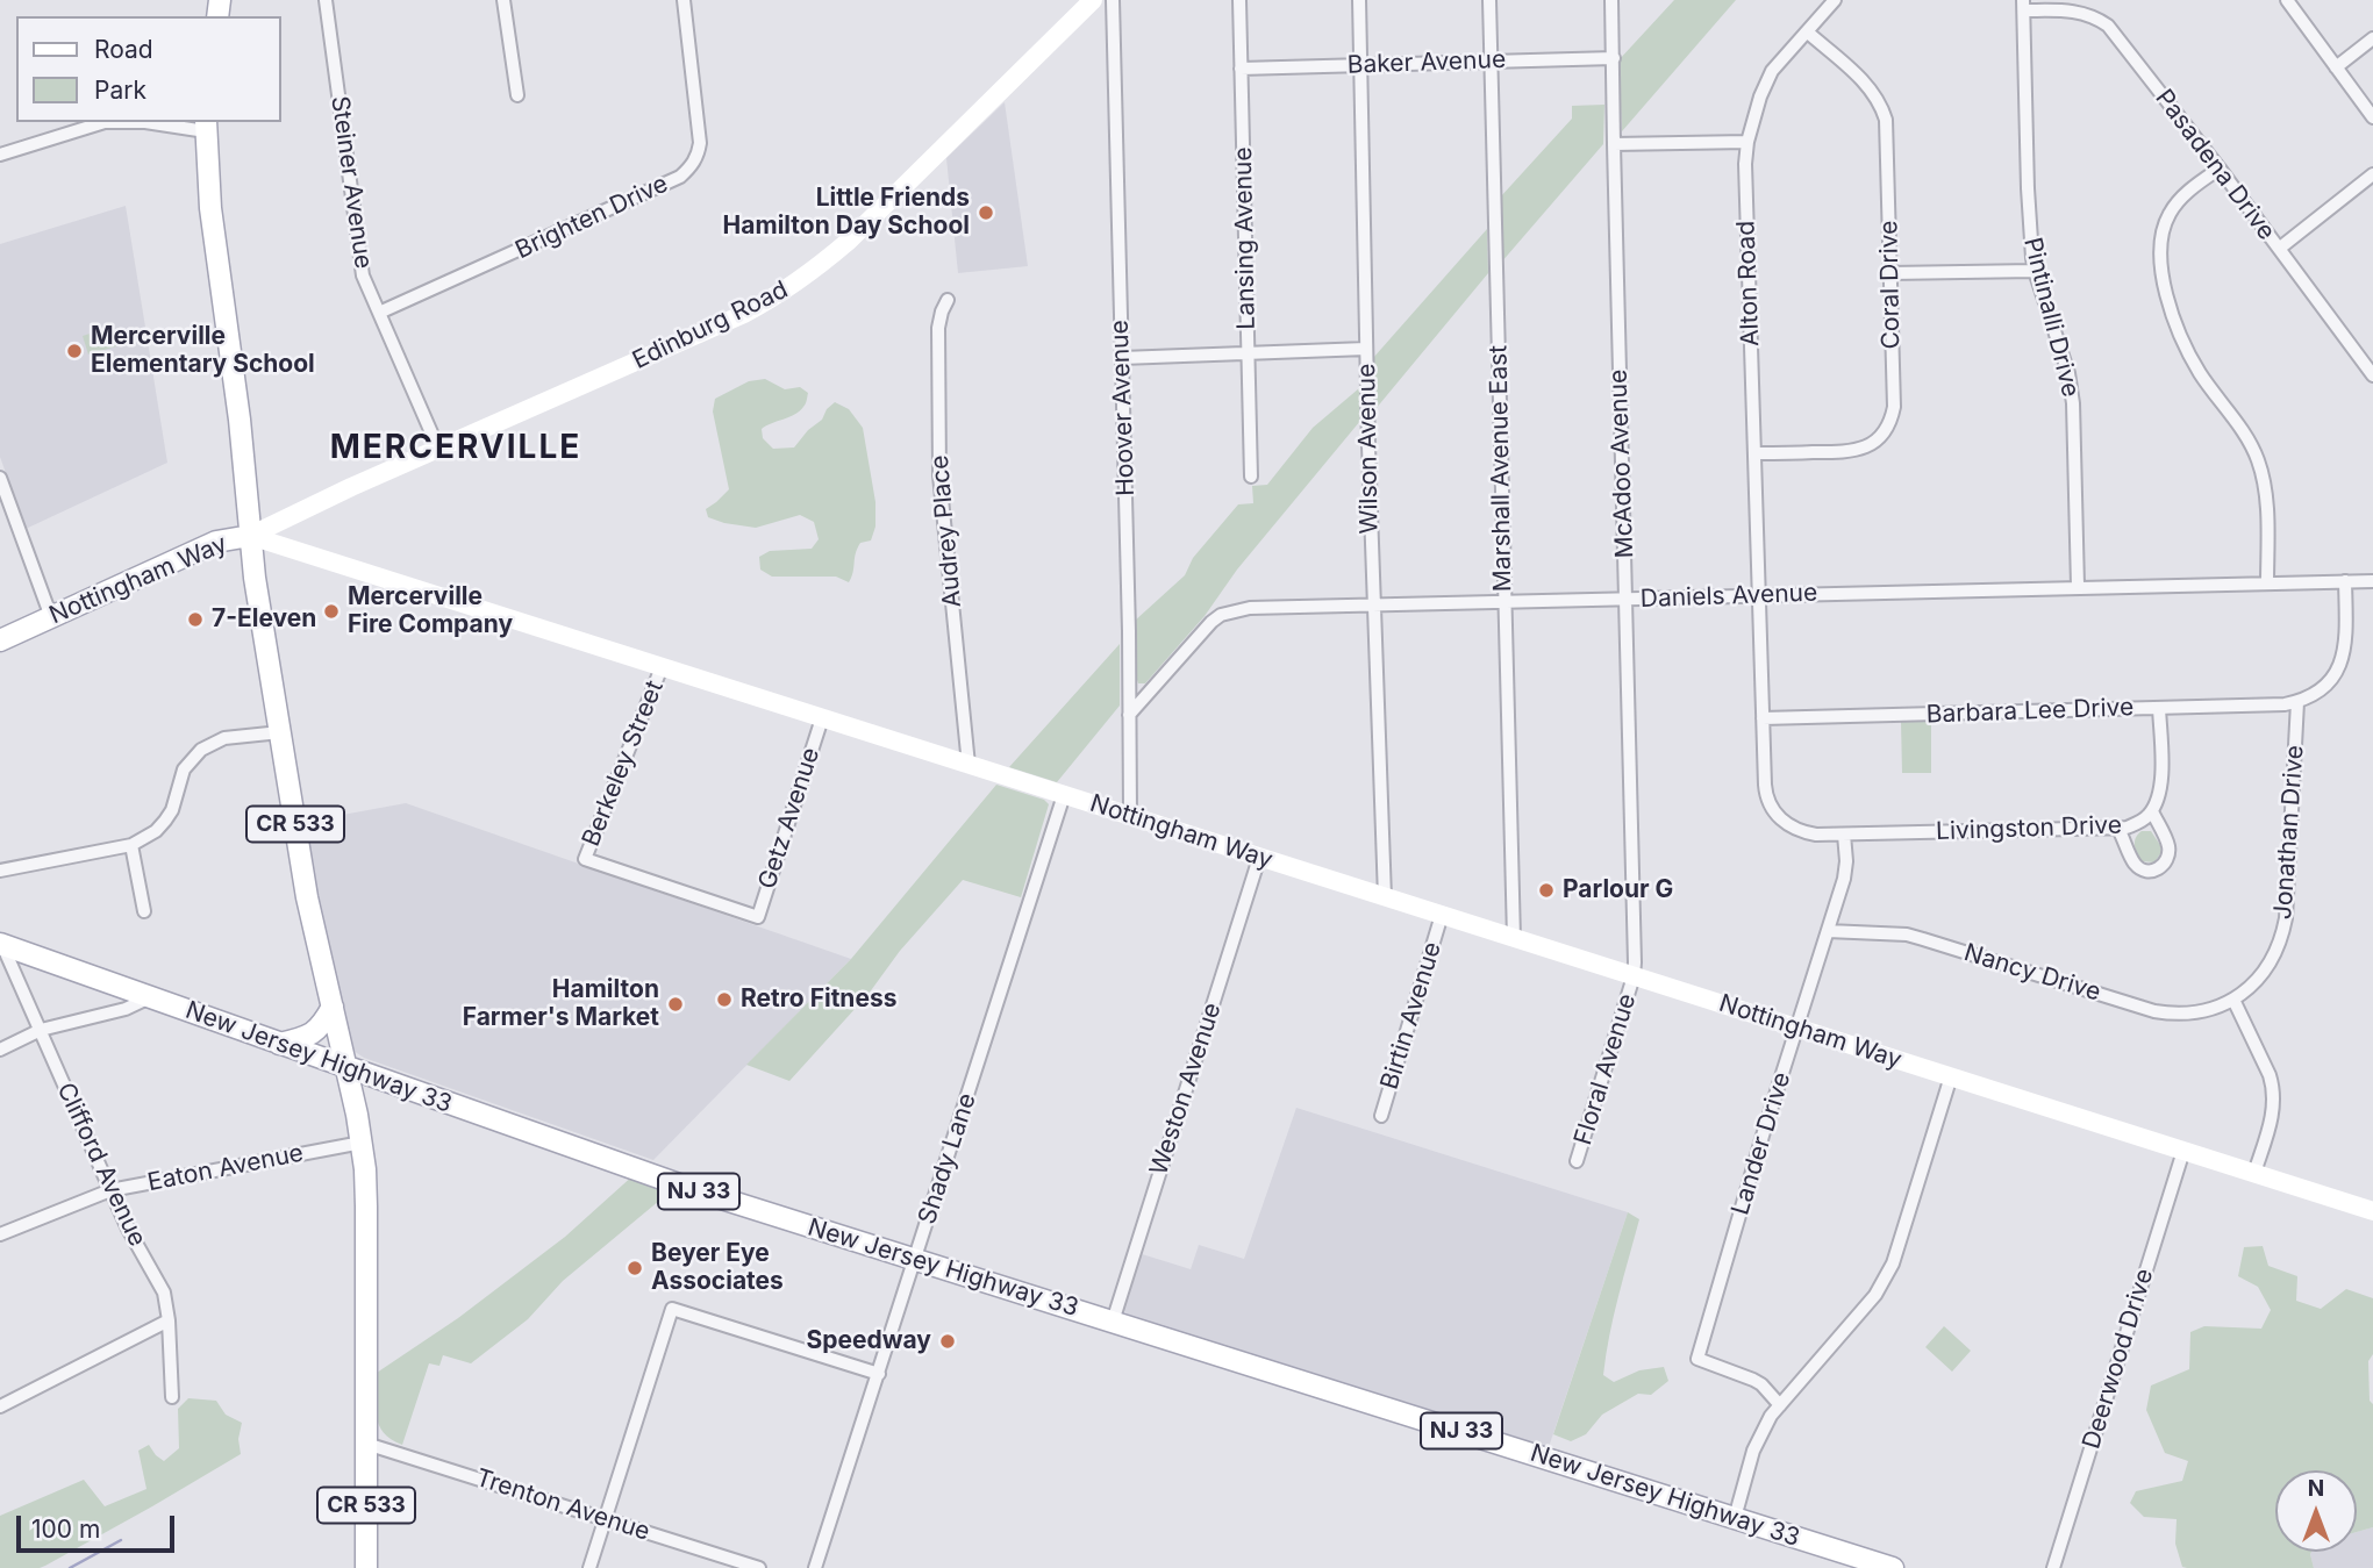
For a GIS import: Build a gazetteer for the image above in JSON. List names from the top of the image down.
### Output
{
  "streets": {
    "main road": [
      "Nottingham Way",
      "CR 533",
      "New Jersey Highway 33",
      "NJ 33"
    ],
    "street": [
      "Baker Avenue",
      "Pasadena Drive",
      "Steiner Avenue",
      "Brighten Drive",
      "Lansing Avenue",
      "Alton Road",
      "Coral Drive",
      "Pintinalli Drive",
      "Edinburg Road",
      "Hoover Avenue",
      "Wilson Avenue",
      "McAdoo Avenue",
      "Marshall Avenue East",
      "Audrey Place",
      "Daniels Avenue",
      "Barbara Lee Drive",
      "Berkeley Street",
      "Getz Avenue",
      "Livingston Drive",
      "Jonathan Drive",
      "Nancy Drive",
      "Birtin Avenue",
      "Floral Avenue",
      "Weston Avenue",
      "Lander Drive",
      "Shady Lane",
      "Clifford Avenue",
      "Eaton Avenue",
      "Deerwood Drive",
      "Trenton Avenue"
    ]
  },
  "crossings": [
    ["Baker Avenue", "Lansing Avenue"],
    ["Baker Avenue", "Wilson Avenue"],
    ["Baker Avenue", "McAdoo Avenue"],
    ["Baker Avenue", "Marshall Avenue East"],
    ["Pasadena Drive", "Pintinalli Drive"],
    ["Steiner Avenue", "Brighten Drive"],
    ["Steiner Avenue", "Edinburg Road"],
    ["Alton Road", "Coral Drive"],
    ["Alton Road", "Daniels Avenue"],
    ["Alton Road", "Barbara Lee Drive"],
    ["Alton Road", "Livingston Drive"],
    ["Pintinalli Drive", "Daniels Avenue"],
    ["Edinburg Road", "Nottingham Way"],
    ["Edinburg Road", "CR 533"],
    ["Hoover Avenue", "Nottingham Way"],
    ["Hoover Avenue", "Daniels Avenue"],
    ["Wilson Avenue", "Nottingham Way"],
    ["Wilson Avenue", "Daniels Avenue"],
    ["McAdoo Avenue", "Nottingham Way"],
    ["McAdoo Avenue", "Daniels Avenue"],
    ["McAdoo Avenue", "Floral Avenue"],
    ["Marshall Avenue East", "Nottingham Way"],
    ["Marshall Avenue East", "Daniels Avenue"],
    ["Audrey Place", "Nottingham Way"],
    ["Nottingham Way", "Berkeley Street"],
    ["Nottingham Way", "Getz Avenue"],
    ["Nottingham Way", "CR 533"],
    ["Nottingham Way", "Birtin Avenue"],
    ["Nottingham Way", "Floral Avenue"],
    ["Nottingham Way", "Weston Avenue"],
    ["Nottingham Way", "Lander Drive"],
    ["Nottingham Way", "Shady Lane"],
    ["Nottingham Way", "Deerwood Drive"],
    ["Barbara Lee Drive", "Livingston Drive"],
    ["Barbara Lee Drive", "Jonathan Drive"],
    ["Berkeley Street", "Getz Avenue"],
    ["CR 533", "New Jersey Highway 33"],
    ["CR 533", "Eaton Avenue"],
    ["CR 533", "Trenton Avenue"],
    ["Livingston Drive", "Lander Drive"],
    ["Jonathan Drive", "Nancy Drive"],
    ["Nancy Drive", "Lander Drive"],
    ["New Jersey Highway 33", "Weston Avenue"],
    ["New Jersey Highway 33", "Shady Lane"],
    ["New Jersey Highway 33", "Clifford Avenue"],
    ["Clifford Avenue", "Eaton Avenue"]
  ],
  "districts": ["MERCERVILLE"],
  "places": [
    "Little Friends Hamilton Day School",
    "Mercerville Elementary School",
    "Mercerville Fire Company",
    "7-Eleven",
    "Parlour G",
    "Retro Fitness",
    "Hamilton Farmer's Market",
    "Beyer Eye Associates",
    "Speedway"
  ],
  "legend": ["Road", "Park"],
  "scale_bar": "100 m",
  "north": "top"
}
